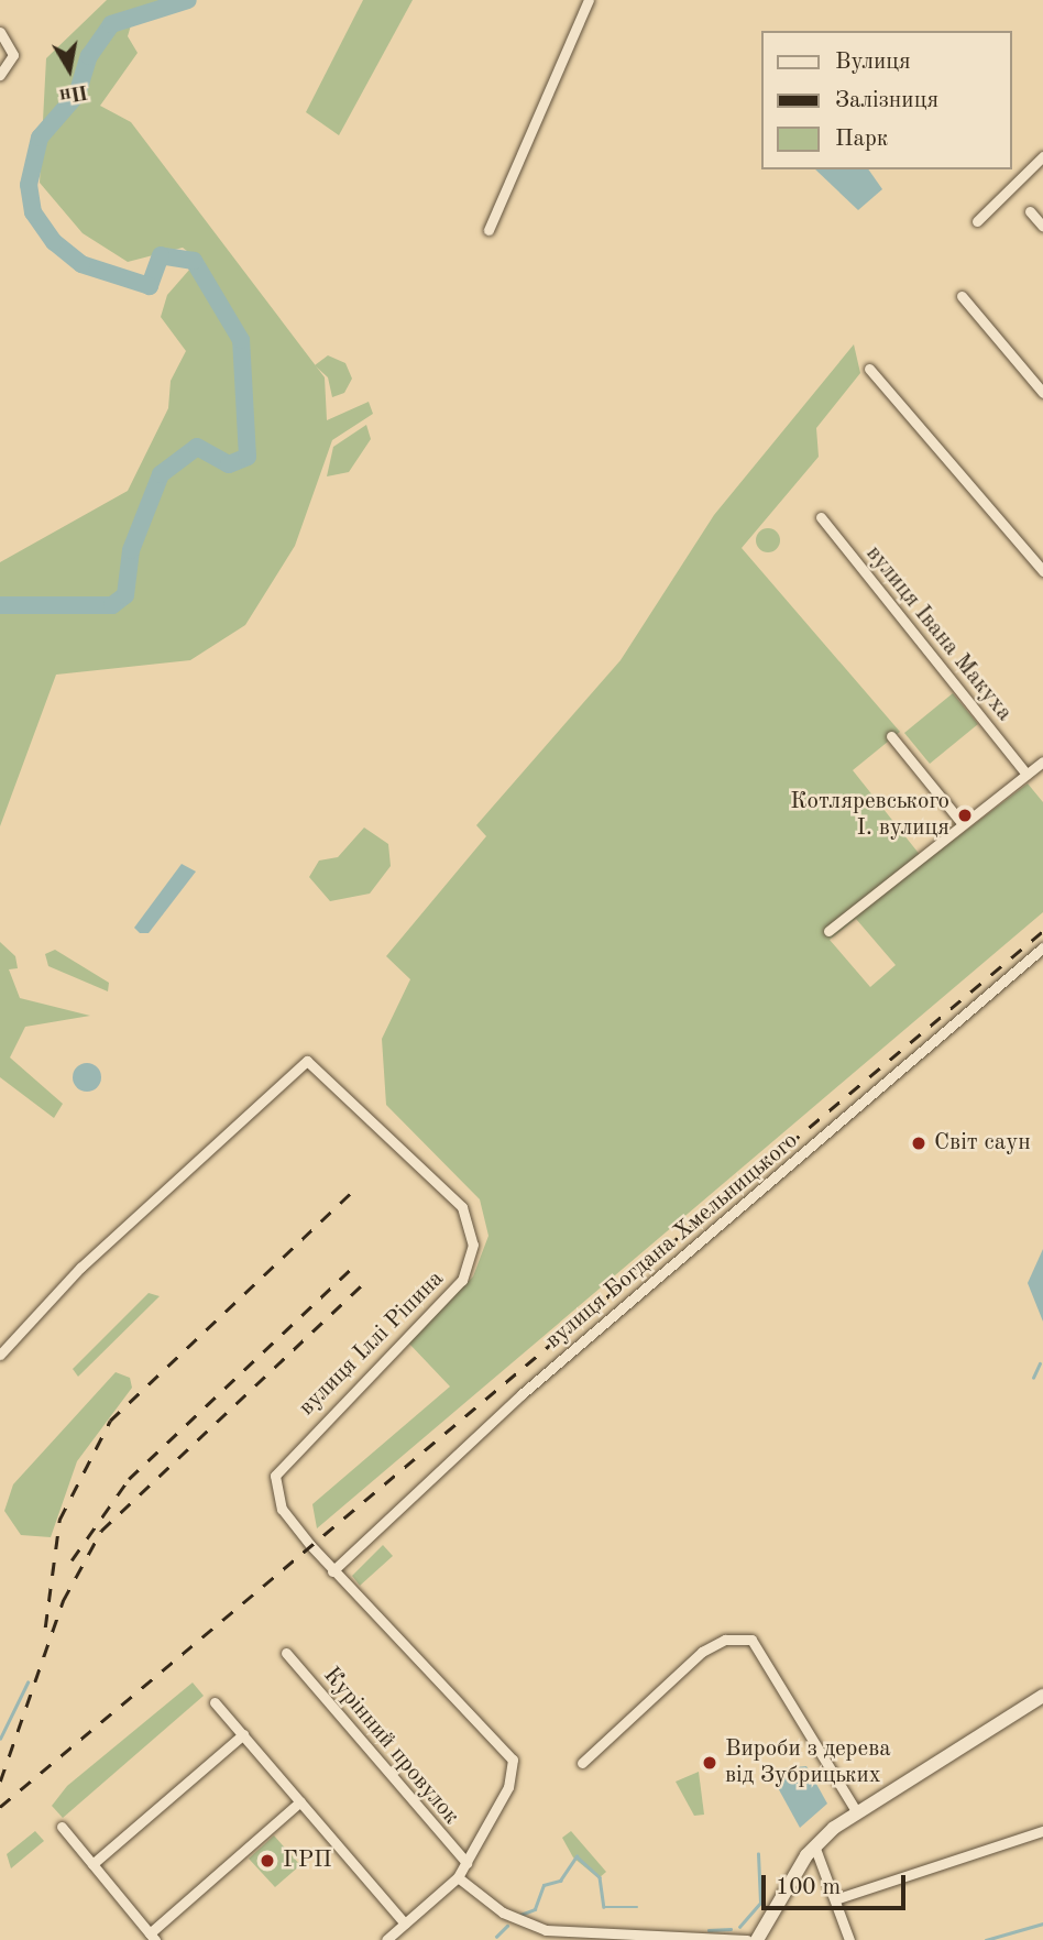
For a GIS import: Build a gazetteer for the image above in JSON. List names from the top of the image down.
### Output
{
  "streets": {
    "street": [
      "вулиця Івана Макуха",
      "вулиця Богдана Хмельницького",
      "вулиця Іллі Ріпина",
      "Курінний провулок"
    ]
  },
  "crossings": [
    ["вулиця Богдана Хмельницького", "вулиця Іллі Ріпина"],
    ["вулиця Іллі Ріпина", "Курінний провулок"]
  ],
  "places": [
    "Котляревського І. вулиця",
    "Світ саун",
    "Вироби з дерева від Зубрицьких",
    "ГРП"
  ],
  "legend": ["Вулиця", "Залізниця", "Парк"],
  "scale_bar": "100 m",
  "north": "bottom"
}
